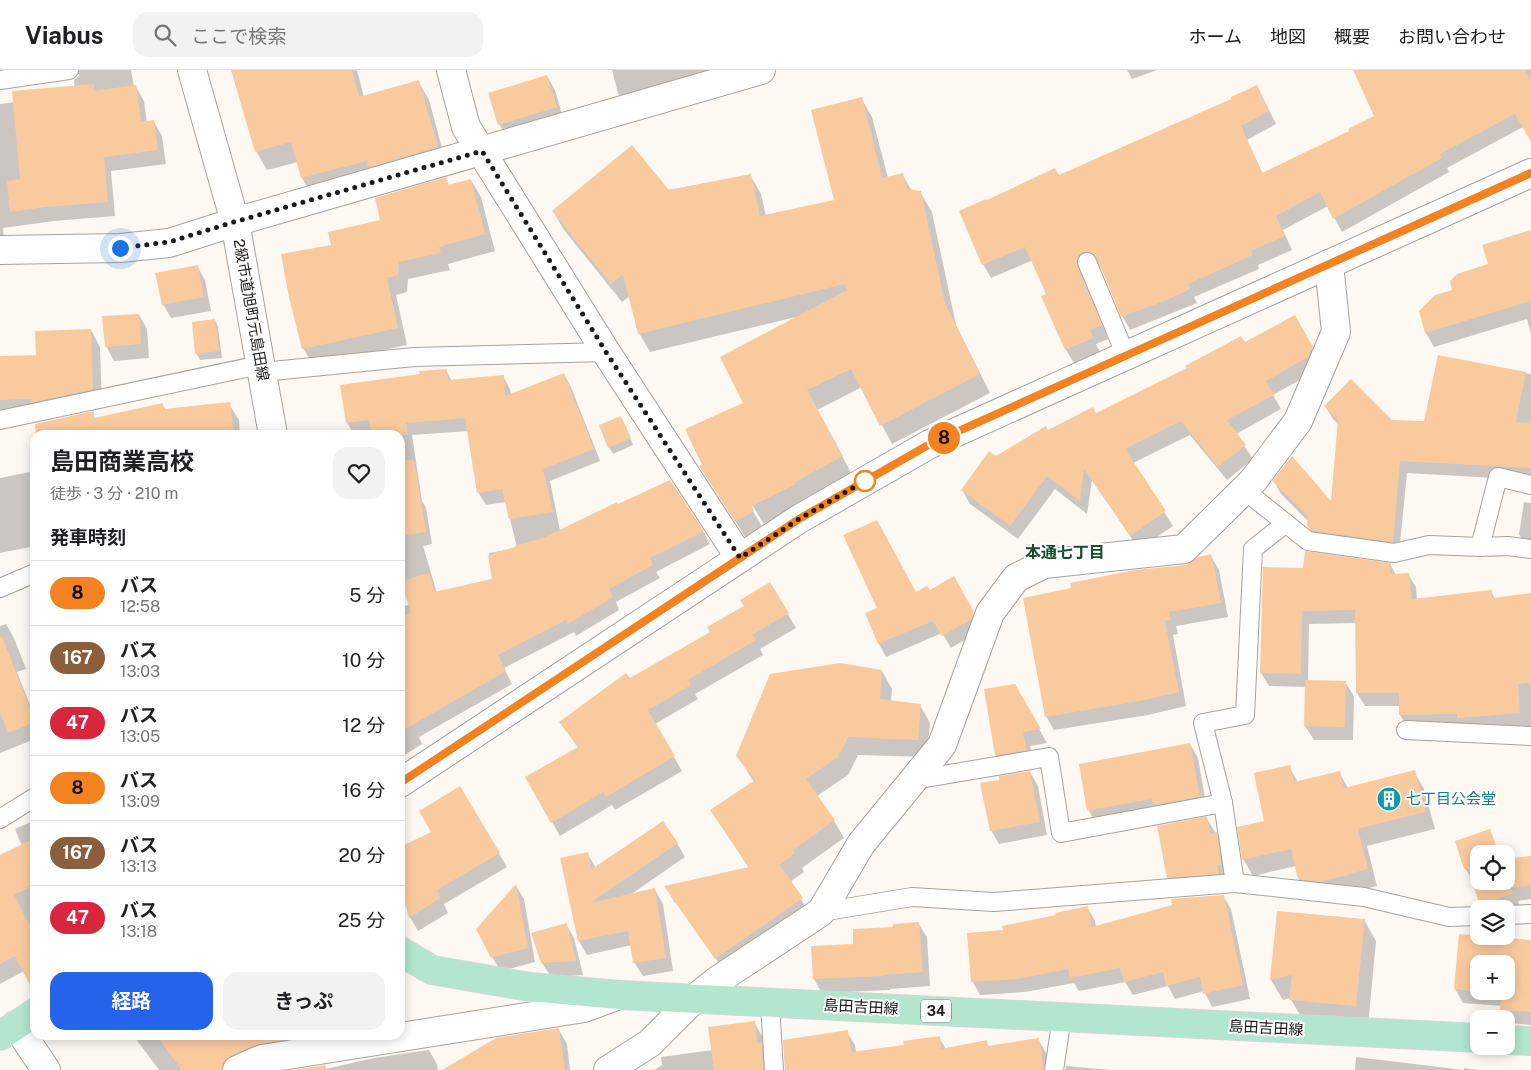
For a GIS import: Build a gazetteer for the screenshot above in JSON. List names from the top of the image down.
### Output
{
  "streets": {
    "main road": ["島田吉田線", "34"],
    "street": ["2級市道旭町元島田線"]
  },
  "districts": ["本通七丁目"],
  "places": {
    "building": ["七丁目公会堂"]
  },
  "lines": ["bus line 8"],
  "page": {
    "header": "Viabus",
    "search": "ここで検索",
    "nav": [
      "ホーム",
      "地図",
      "概要",
      "お問い合わせ"
    ],
    "on_map": "8",
    "heading": [
      ["島田商業高校", "徒歩 · 3 分 · 210 m"],
      "発車時刻"
    ],
    "list": [
      {
        "mark": "8",
        "name": "バス",
        "note": "12:58",
        "value": "5 分"
      },
      {
        "mark": "167",
        "name": "バス",
        "note": "13:03",
        "value": "10 分"
      },
      {
        "mark": "47",
        "name": "バス",
        "note": "13:05",
        "value": "12 分"
      },
      {
        "mark": "8",
        "name": "バス",
        "note": "13:09",
        "value": "16 分"
      },
      {
        "mark": "167",
        "name": "バス",
        "note": "13:13",
        "value": "20 分"
      },
      {
        "mark": "47",
        "name": "バス",
        "note": "13:18",
        "value": "25 分"
      }
    ],
    "map_buttons": ["+", "−"],
    "buttons": ["経路", "きっぷ"]
  }
}
